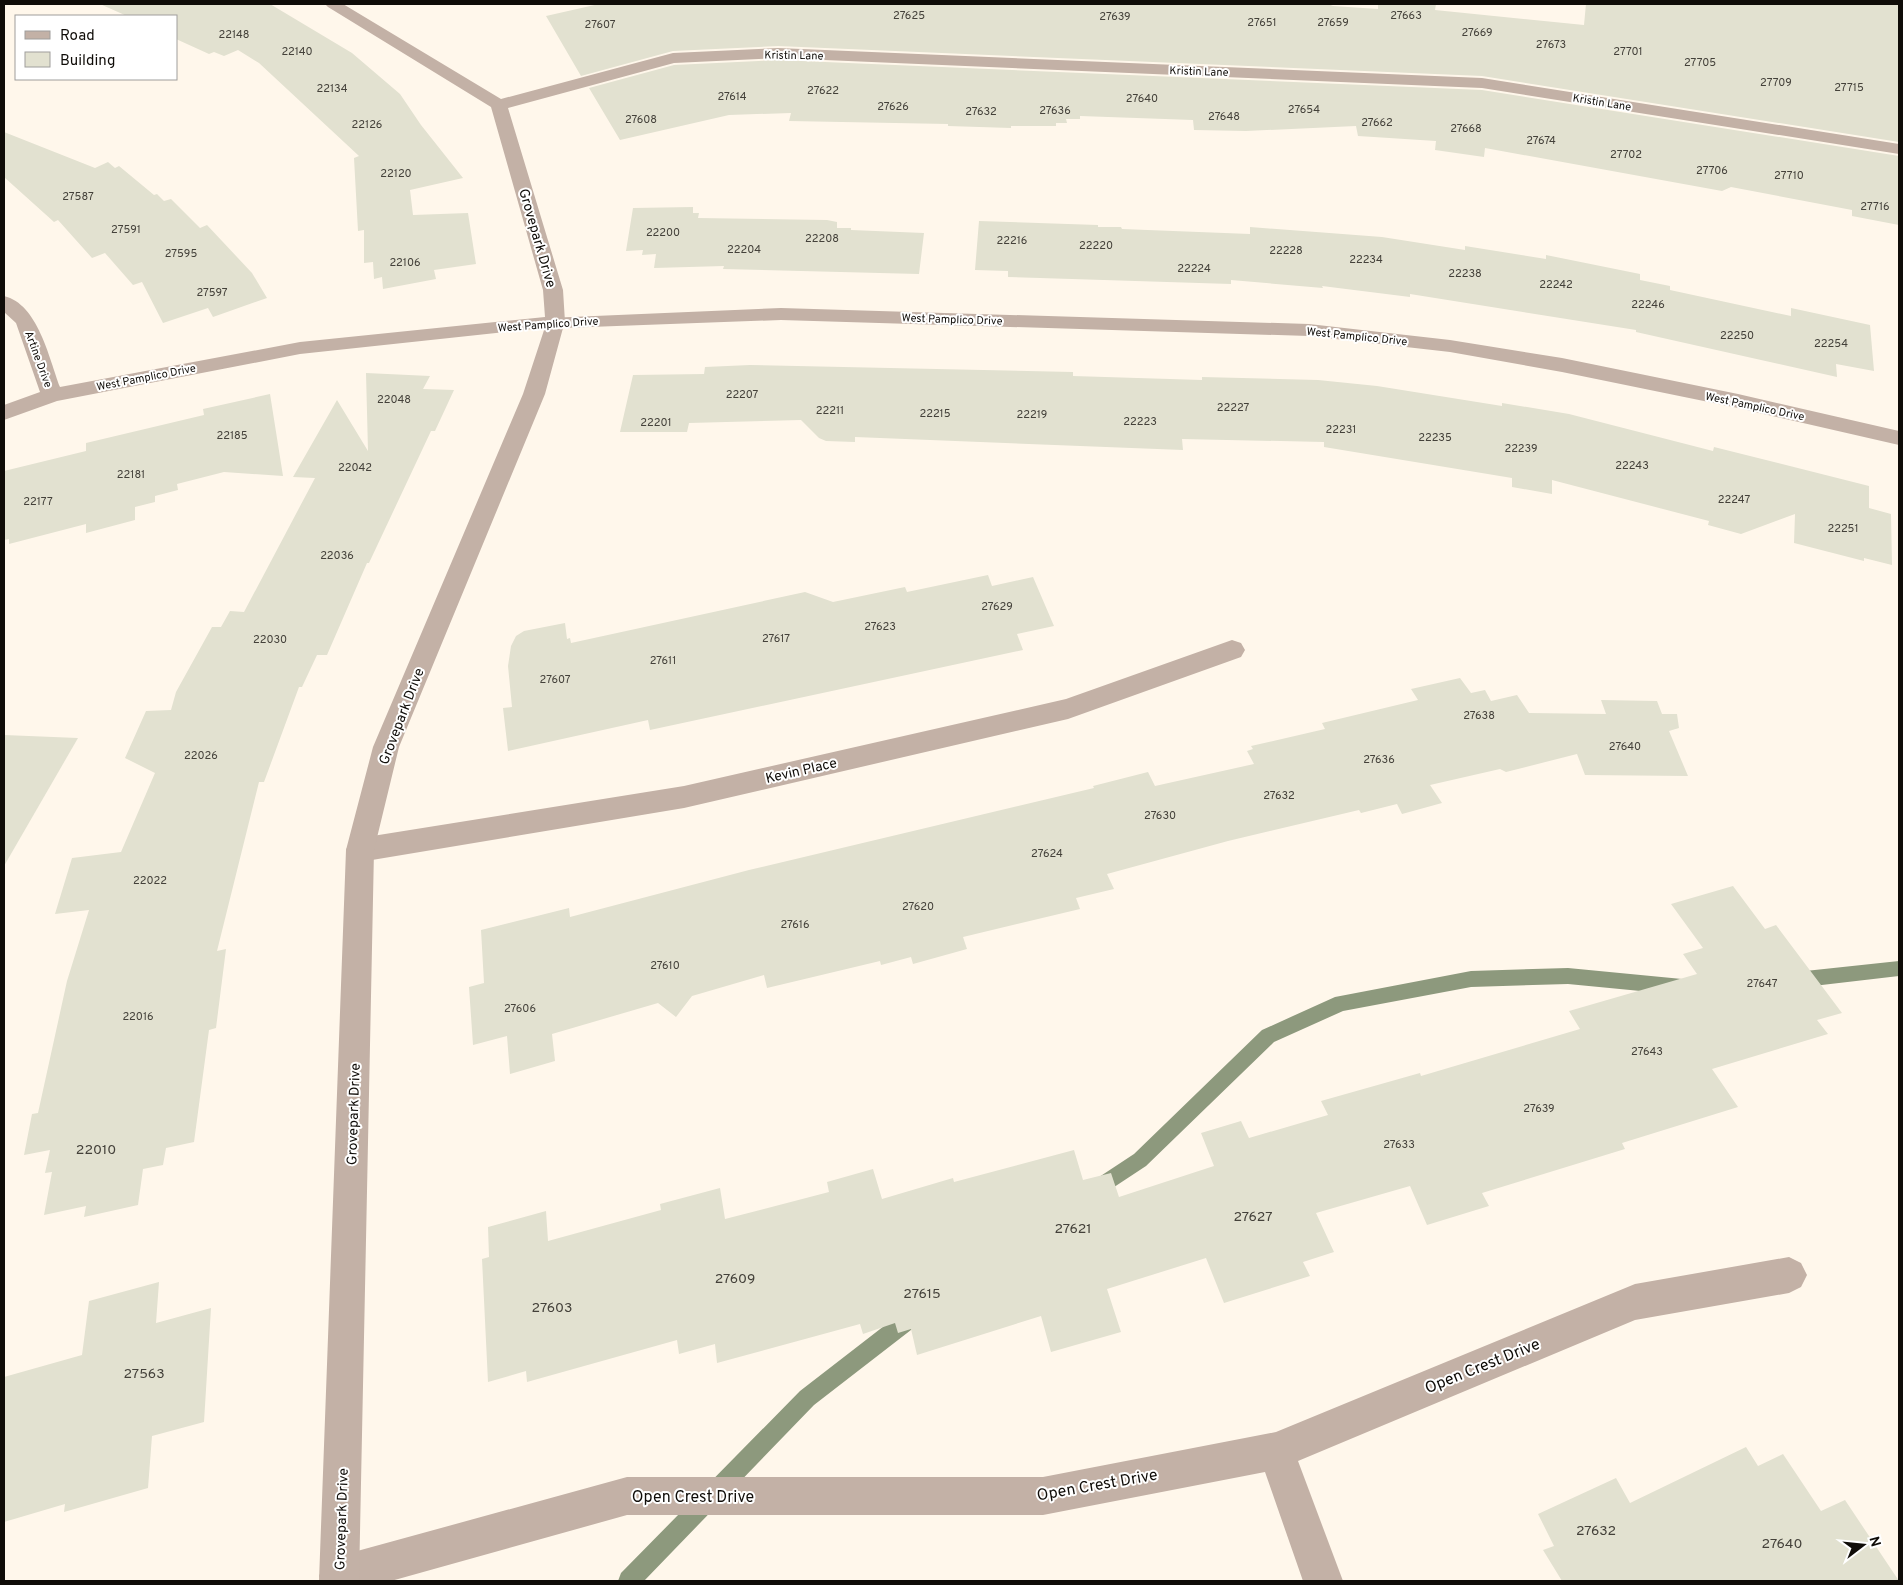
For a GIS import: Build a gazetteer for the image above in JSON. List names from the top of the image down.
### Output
{
  "streets": {
    "street": [
      "Kristin Lane",
      "Grovepark Drive",
      "West Pamplico Drive",
      "Artine Drive",
      "Kevin Place",
      "Open Crest Drive"
    ]
  },
  "crossings": [
    ["Kristin Lane", "Grovepark Drive"],
    ["Grovepark Drive", "West Pamplico Drive"],
    ["Grovepark Drive", "Kevin Place"],
    ["Grovepark Drive", "Open Crest Drive"],
    ["West Pamplico Drive", "Artine Drive"]
  ],
  "house_numbers": [
    "27625",
    "27663",
    "27639",
    "27651",
    "27659",
    "27607",
    "27669",
    "22148",
    "27673",
    "22140",
    "27701",
    "27705",
    "27709",
    "27715",
    "22134",
    "27622",
    "27614",
    "27640",
    "27626",
    "27654",
    "27636",
    "27632",
    "27648",
    "27608",
    "27662",
    "22126",
    "27668",
    "27674",
    "27702",
    "27706",
    "22120",
    "27710",
    "27587",
    "27716",
    "27591",
    "22200",
    "22208",
    "22216",
    "22220",
    "22204",
    "22228",
    "27595",
    "22234",
    "22106",
    "22224",
    "22238",
    "22242",
    "27597",
    "22246",
    "22250",
    "22254",
    "22207",
    "22048",
    "22227",
    "22211",
    "22215",
    "22219",
    "22223",
    "22201",
    "22231",
    "22185",
    "22235",
    "22239",
    "22243",
    "22042",
    "22181",
    "22247",
    "22177",
    "22251",
    "22036",
    "27629",
    "27623",
    "27617",
    "22030",
    "27611",
    "27607",
    "27638",
    "27640",
    "22026",
    "27636",
    "27632",
    "27630",
    "27624",
    "22022",
    "27620",
    "27616",
    "27610",
    "27647",
    "27606",
    "22016",
    "27643",
    "27639",
    "27633",
    "22010",
    "27627",
    "27621",
    "27609",
    "27615",
    "27603",
    "27563",
    "27632",
    "27640"
  ],
  "legend": ["Road", "Building"],
  "north": "right"
}
